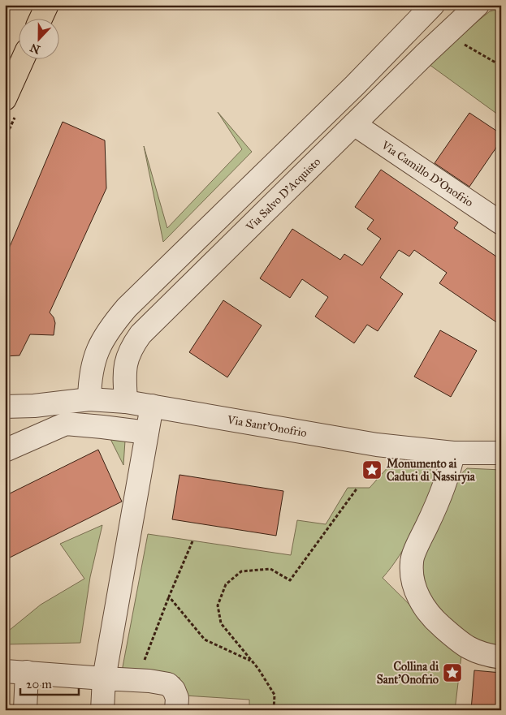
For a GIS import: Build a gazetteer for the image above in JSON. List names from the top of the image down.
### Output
{
  "streets": {
    "street": ["Via Camillo D'Onofrio", "Via Salvo D'Acquisto", "Via Sant'Onofrio"]
  },
  "crossings": [
    ["Via Camillo D'Onofrio", "Via Salvo D'Acquisto"],
    ["Via Salvo D'Acquisto", "Via Sant'Onofrio"]
  ],
  "places": {
    "place": ["Monumento ai Caduti di Nassiryia", "Collina di Sant'Onofrio"]
  },
  "scale_bar": "20 m",
  "north": "bottom"
}
